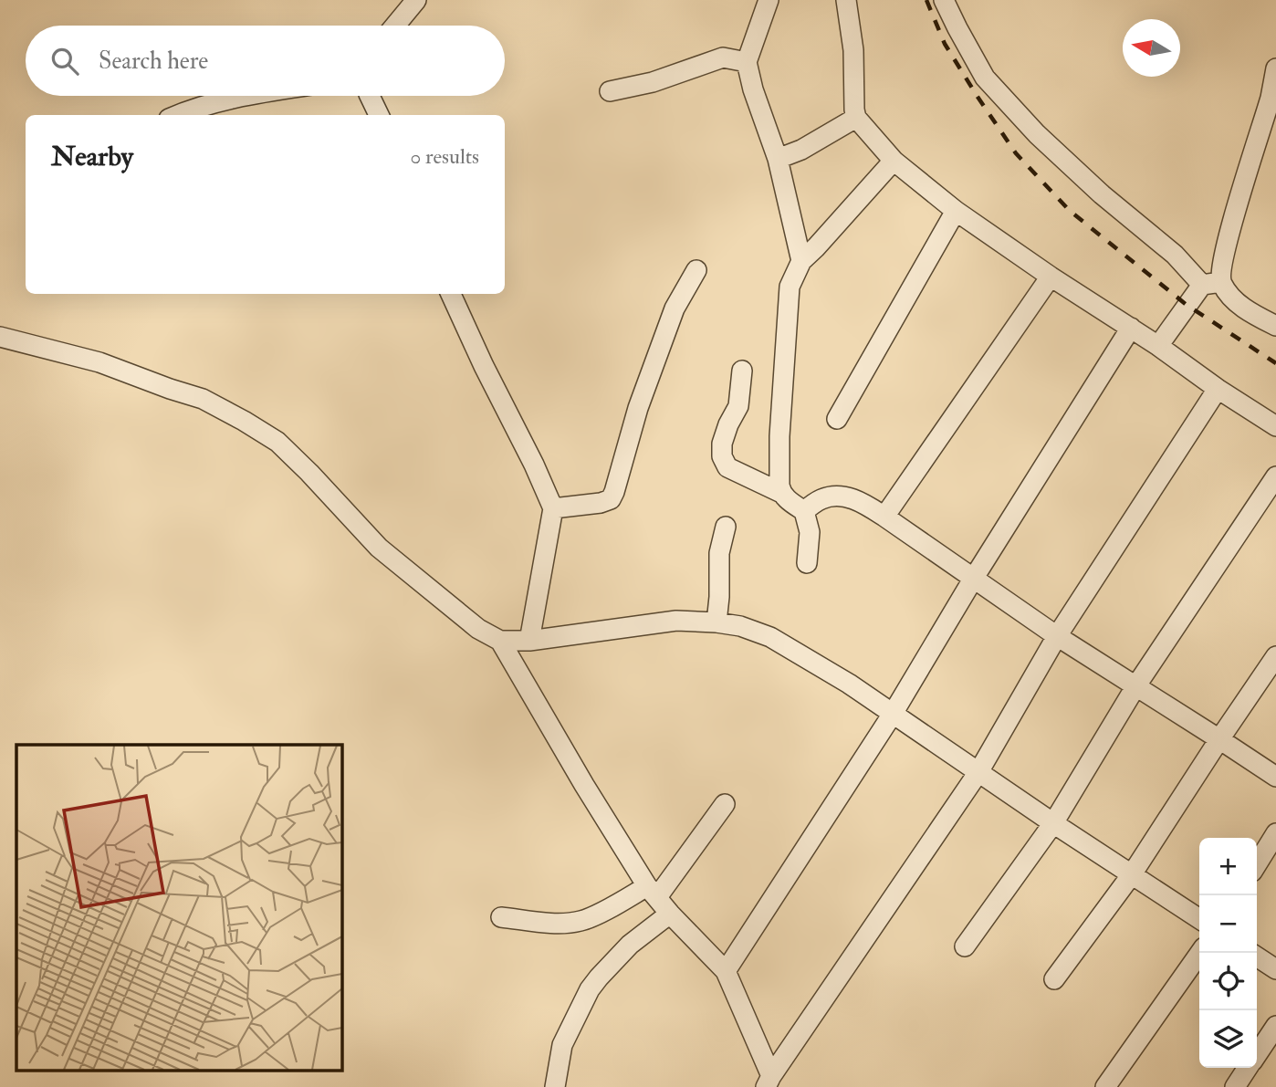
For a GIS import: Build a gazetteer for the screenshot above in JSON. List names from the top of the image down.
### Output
{
  "north": "left",
  "page": {
    "search": "Search here",
    "heading": ["Nearby", "0 results"],
    "map_buttons": ["+", "−"]
  }
}
